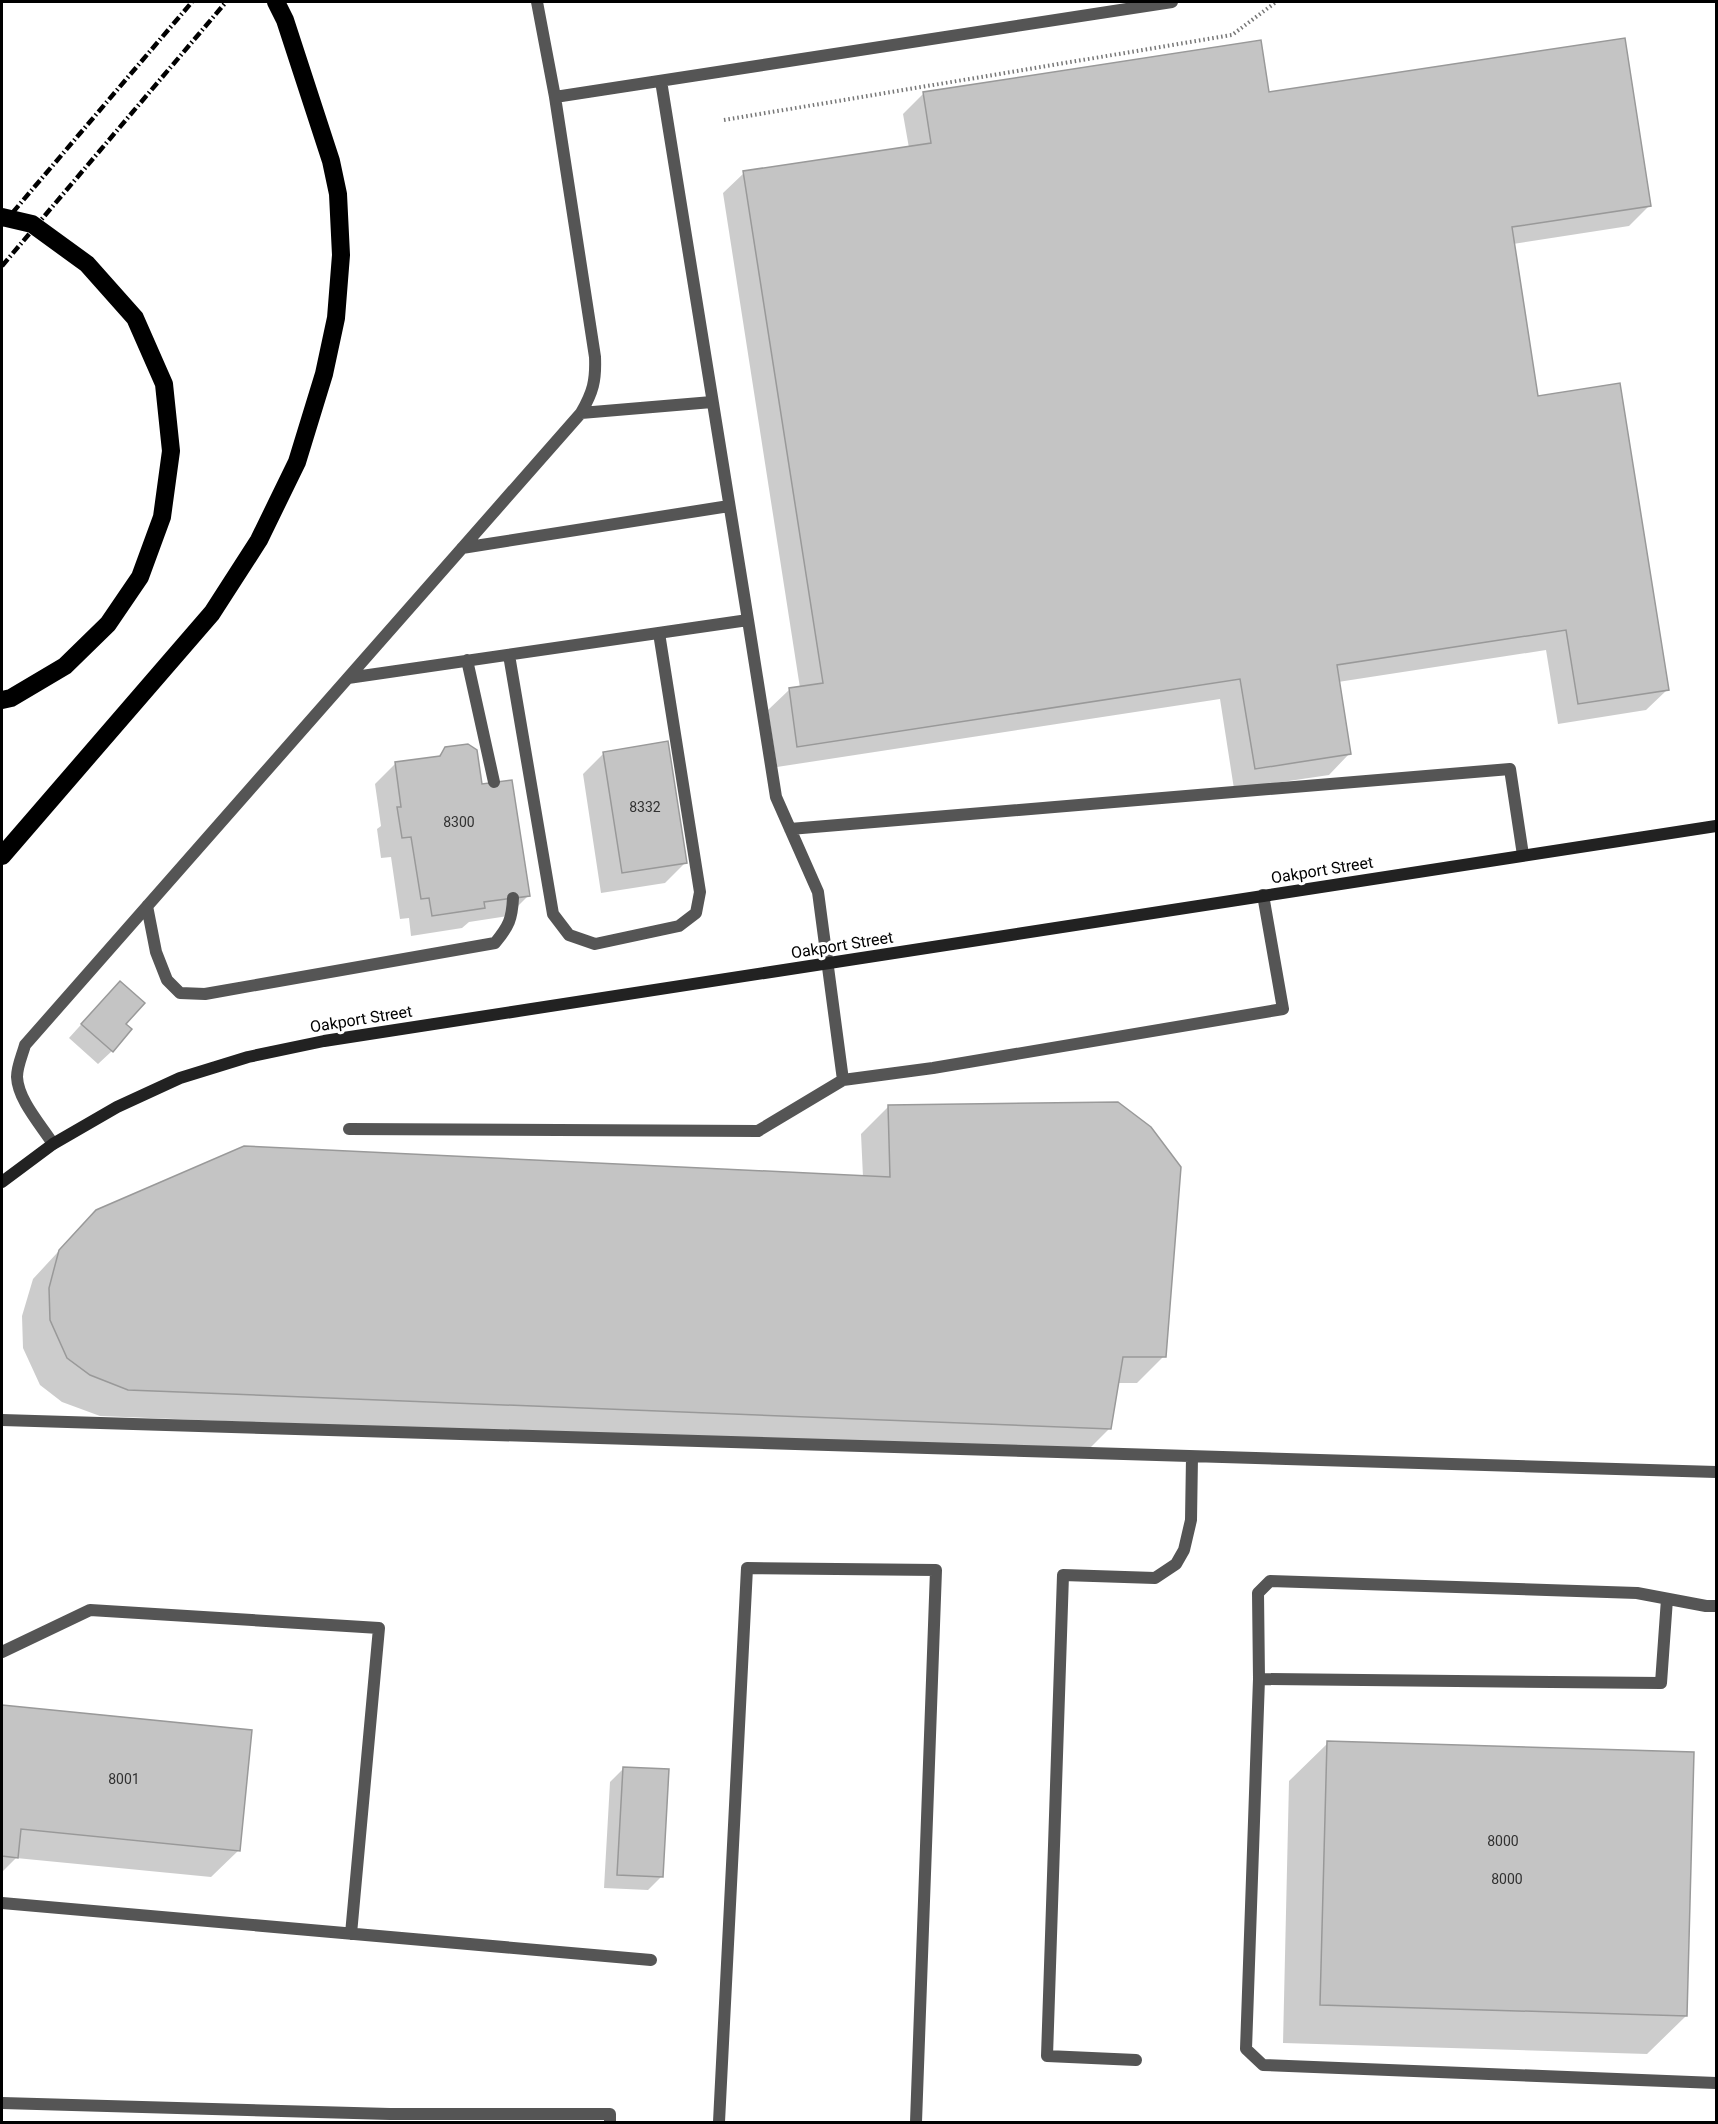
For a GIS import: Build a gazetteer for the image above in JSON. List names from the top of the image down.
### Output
{
  "streets": {
    "main road": ["Oakport Street"]
  },
  "house_numbers": [
    "8332",
    "8300",
    "8001",
    "8000",
    "8000"
  ]
}
